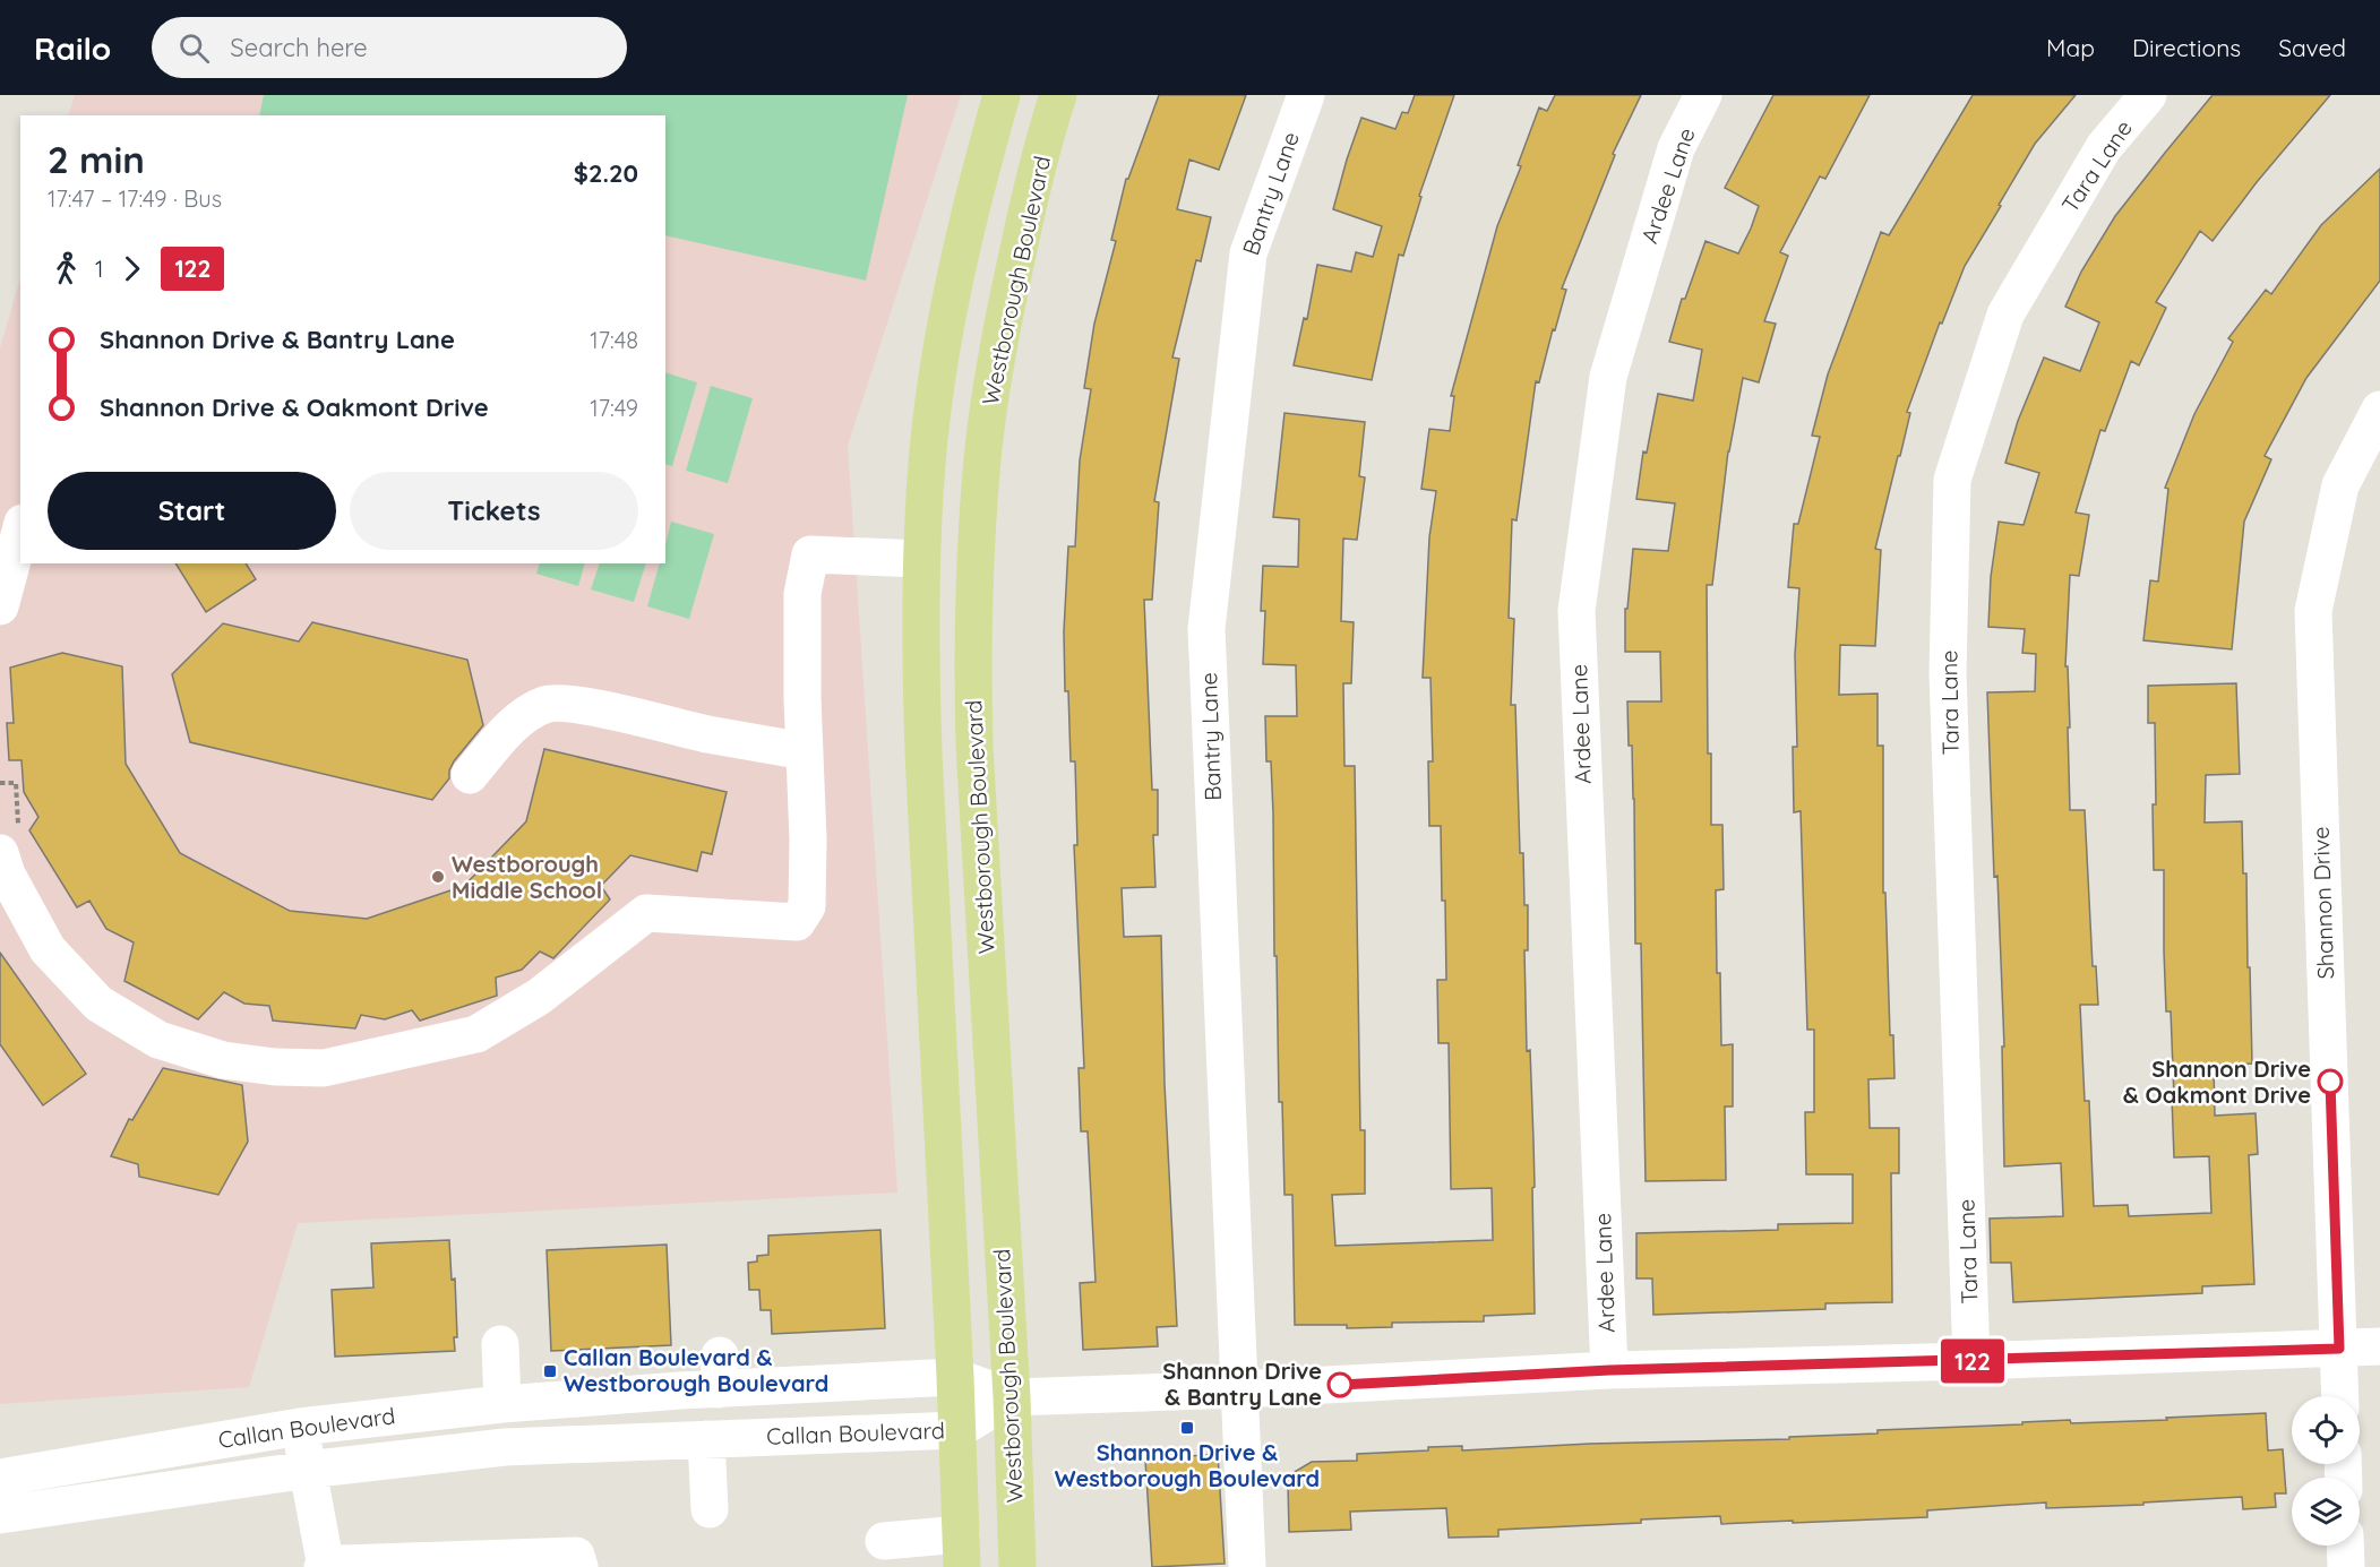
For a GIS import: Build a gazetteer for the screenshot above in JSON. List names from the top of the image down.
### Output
{
  "streets": {
    "main road": ["Westborough Boulevard"],
    "street": [
      "Tara Lane",
      "Ardee Lane",
      "Bantry Lane",
      "Shannon Drive",
      "Callan Boulevard"
    ]
  },
  "crossings": [
    ["Westborough Boulevard", "Callan Boulevard"]
  ],
  "places": {
    "other": ["Westborough Middle School", "Shannon Drive & Oakmont Drive", "Shannon Drive & Bantry Lane"],
    "transit": ["Callan Boulevard & Westborough Boulevard", "Shannon Drive & Westborough Boulevard"]
  },
  "lines": ["bus line 122"],
  "page": {
    "header": "Railo",
    "search": "Search here",
    "nav": ["Map", "Directions", "Saved"],
    "on_map": "122",
    "heading": ["2 min", "17:47 – 17:49 · Bus", "$2.20"],
    "legs": ["1", "122"],
    "list": [
      {
        "name": "Shannon Drive & Bantry Lane",
        "value": "17:48"
      },
      {
        "name": "Shannon Drive & Oakmont Drive",
        "value": "17:49"
      }
    ],
    "buttons": ["Start", "Tickets"]
  }
}
